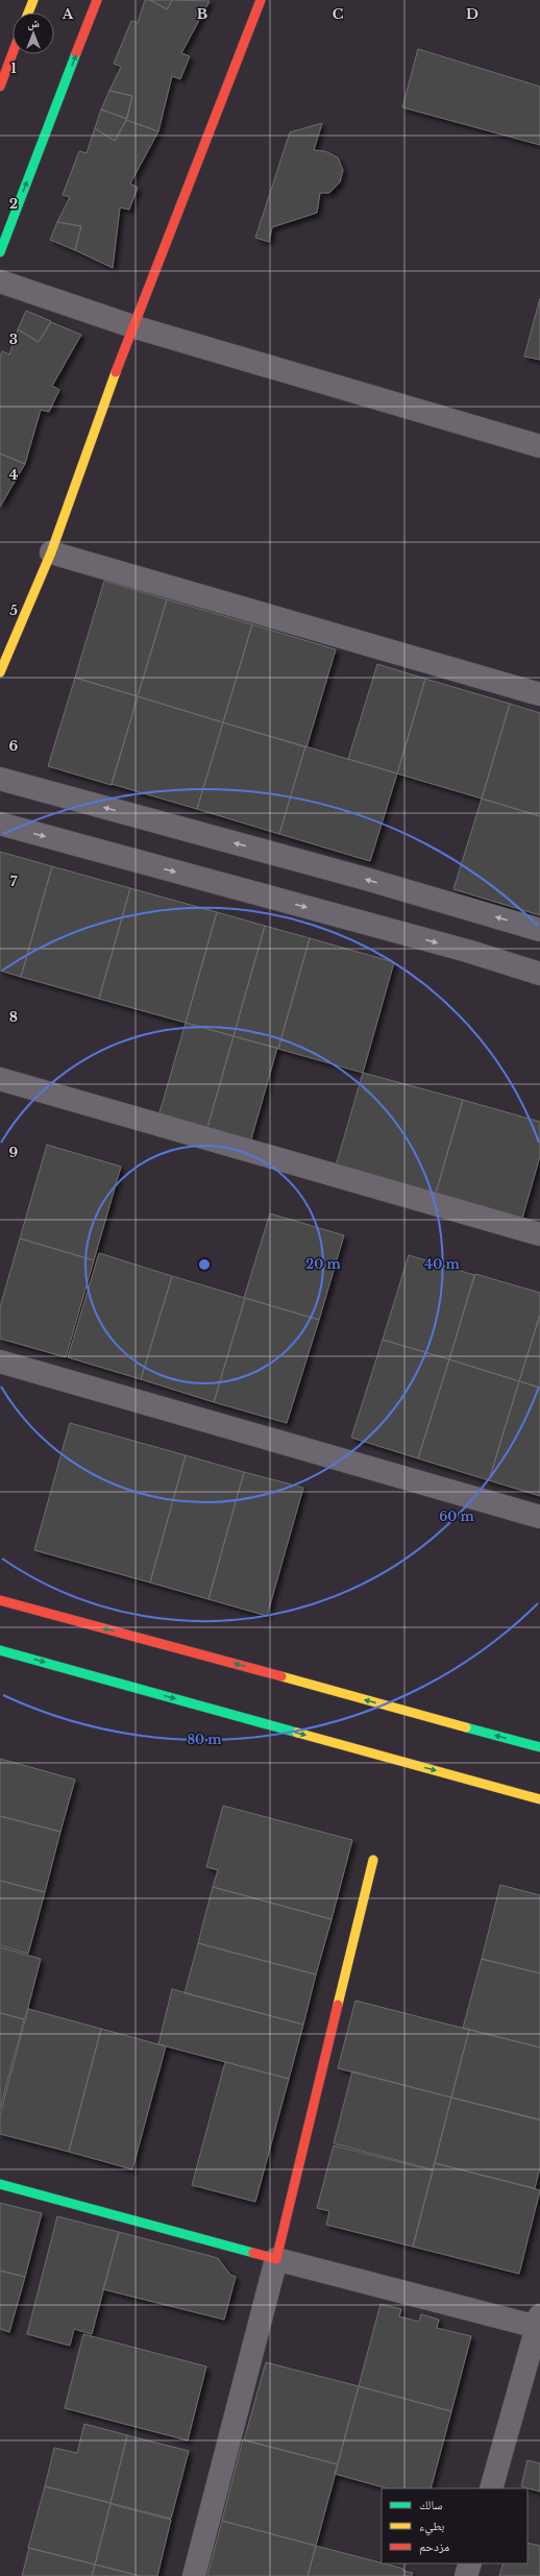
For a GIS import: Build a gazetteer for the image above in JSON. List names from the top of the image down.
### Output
{
  "legend": ["سالك", "بطيء", "مزدحم"],
  "north": "top",
  "grid": {
    "columns": [
      "A",
      "B",
      "C",
      "D"
    ],
    "rows": [
      "1",
      "2",
      "3",
      "4",
      "5",
      "6",
      "7",
      "8",
      "9"
    ]
  },
  "rings": [
    "20 m",
    "40 m",
    "60 m",
    "80 m"
  ]
}
